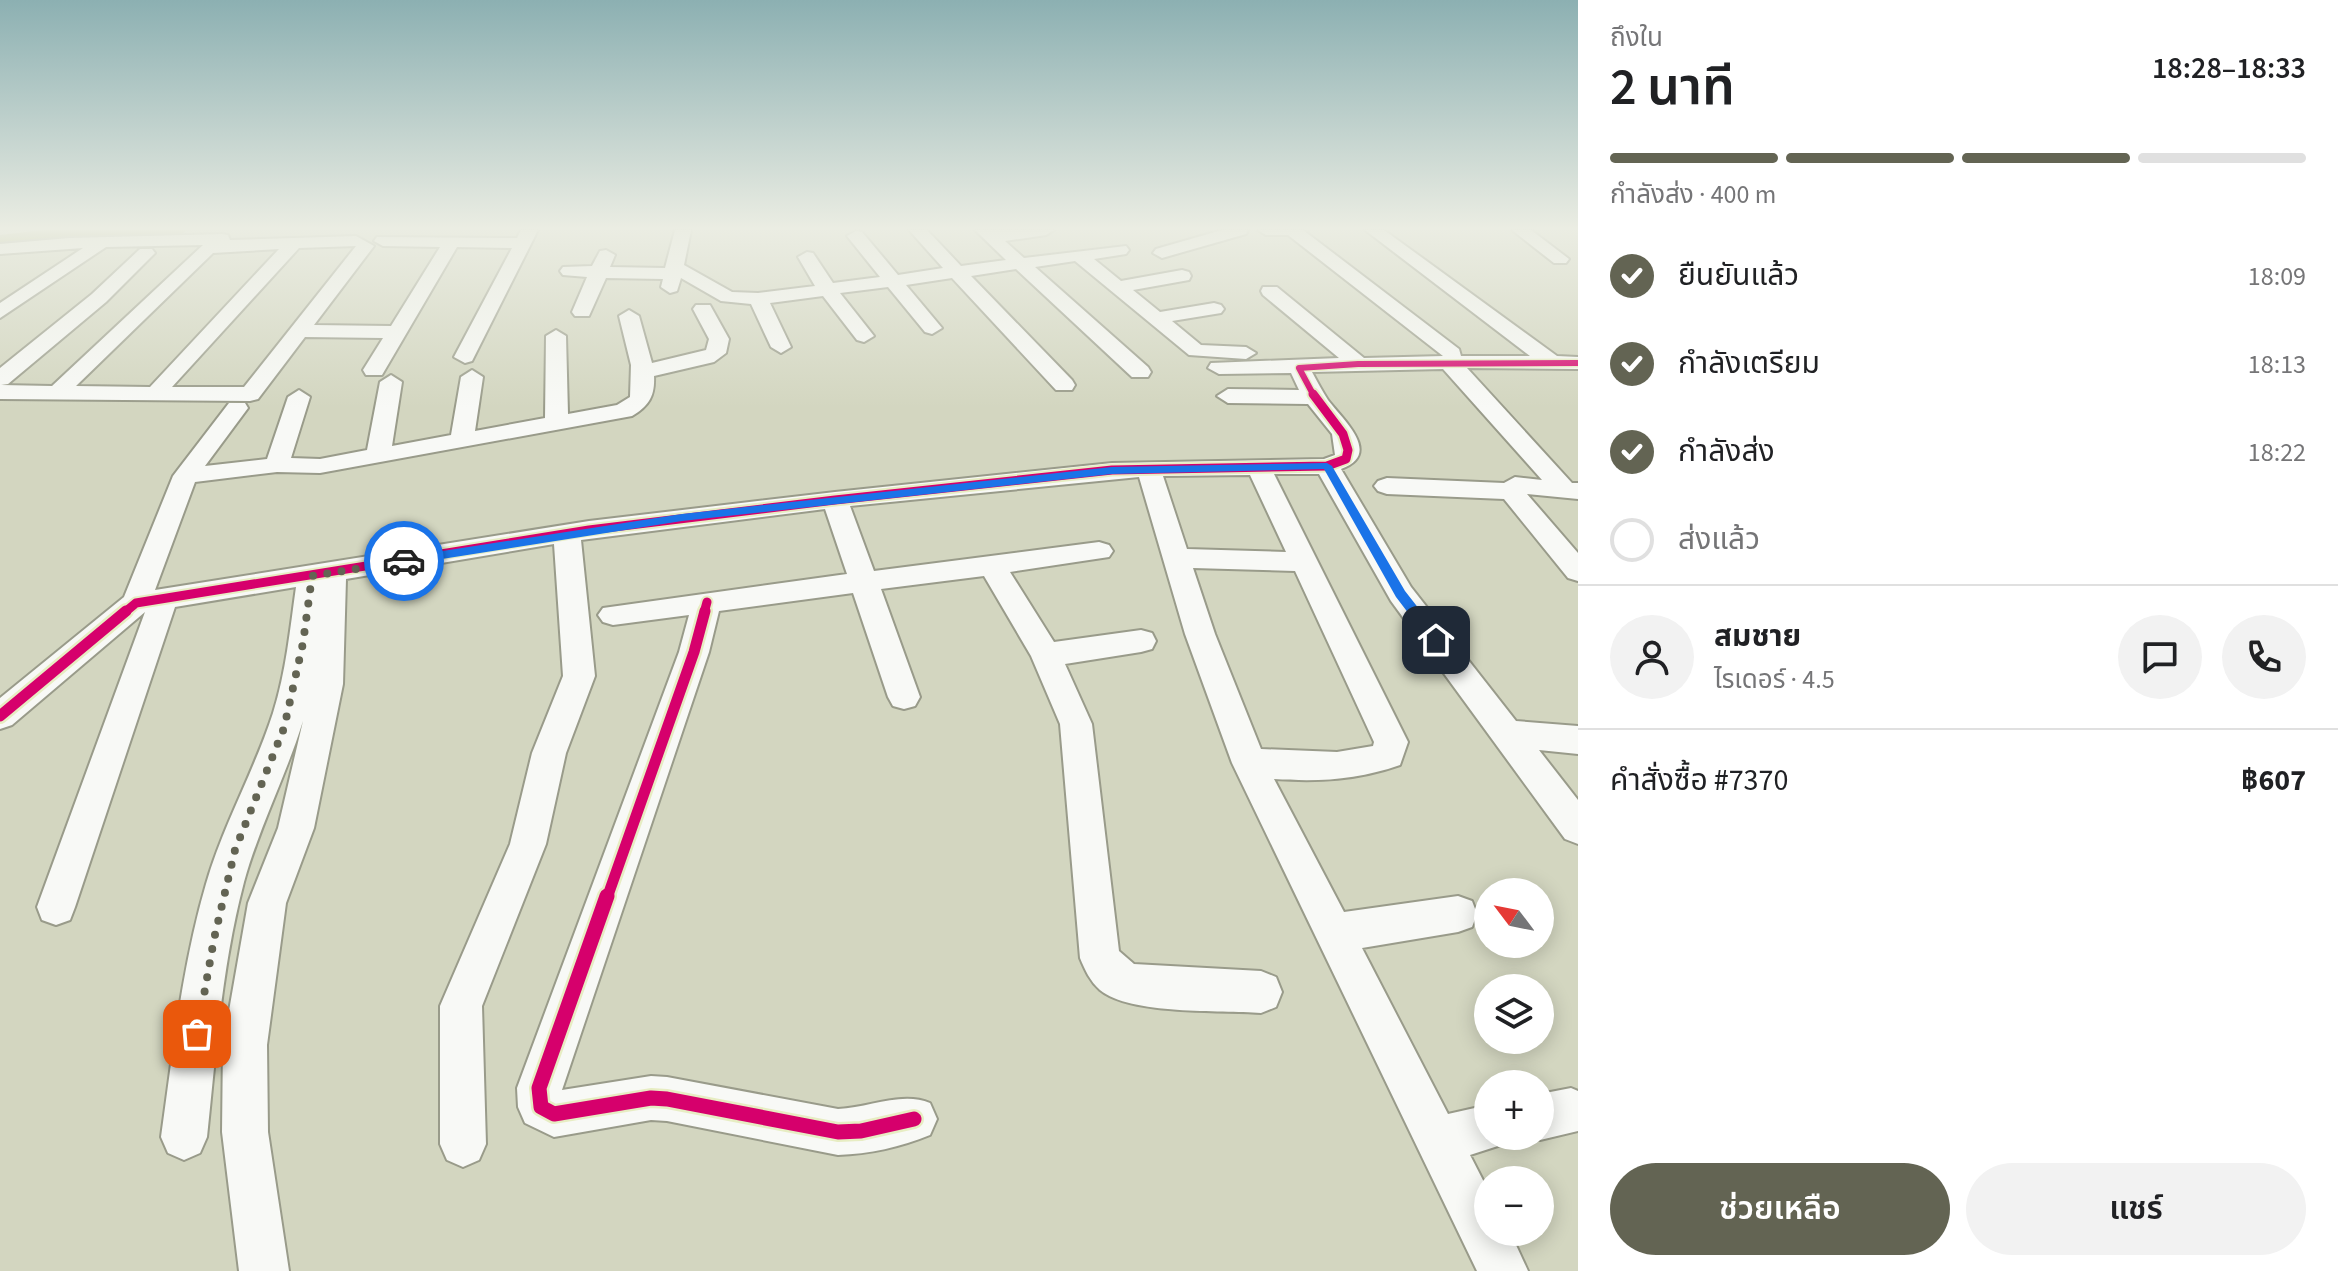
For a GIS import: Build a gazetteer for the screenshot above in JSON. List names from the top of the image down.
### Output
{
  "north": "top left",
  "page": {
    "heading": ["2 นาที", "ถึงใน", "18:28–18:33"],
    "panel": [
      "สมชาย",
      "ไรเดอร์ · 4.5",
      "คำสั่งซื้อ #7370",
      "฿607"
    ],
    "bar": "กำลังส่ง · 400 m",
    "list": [
      ["ยืนยันแล้ว", "18:09"],
      ["กำลังเตรียม", "18:13"],
      ["กำลังส่ง", "18:22"],
      "ส่งแล้ว"
    ],
    "map_buttons": ["+", "−"],
    "buttons": ["ช่วยเหลือ", "แชร์"]
  }
}
